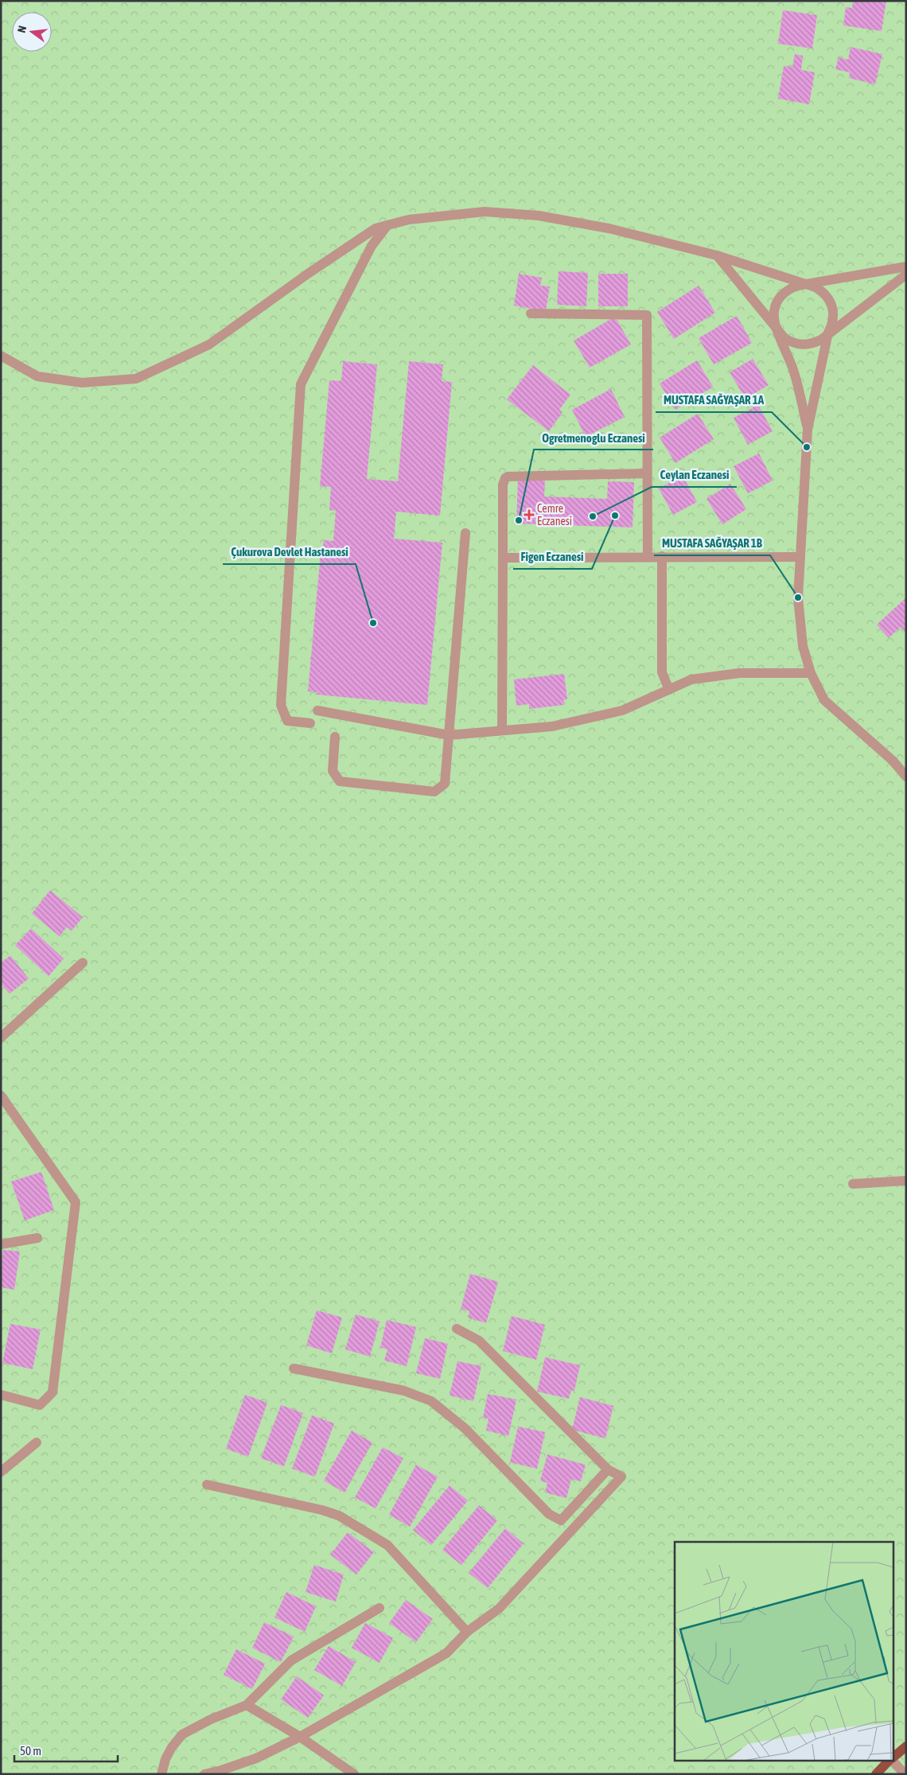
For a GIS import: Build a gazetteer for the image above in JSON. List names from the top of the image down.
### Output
{
  "places": {
    "other": [
      "MUSTAFA SAĞYAŞAR 1A",
      "Figen Eczanesi",
      "Ceylan Eczanesi",
      "Ogretmenoglu Eczanesi",
      "MUSTAFA SAĞYAŞAR 1B",
      "Çukurova Devlet Hastanesi"
    ],
    "health": ["Cemre Eczanesi"]
  },
  "scale_bar": "50 m",
  "north": "left"
}
